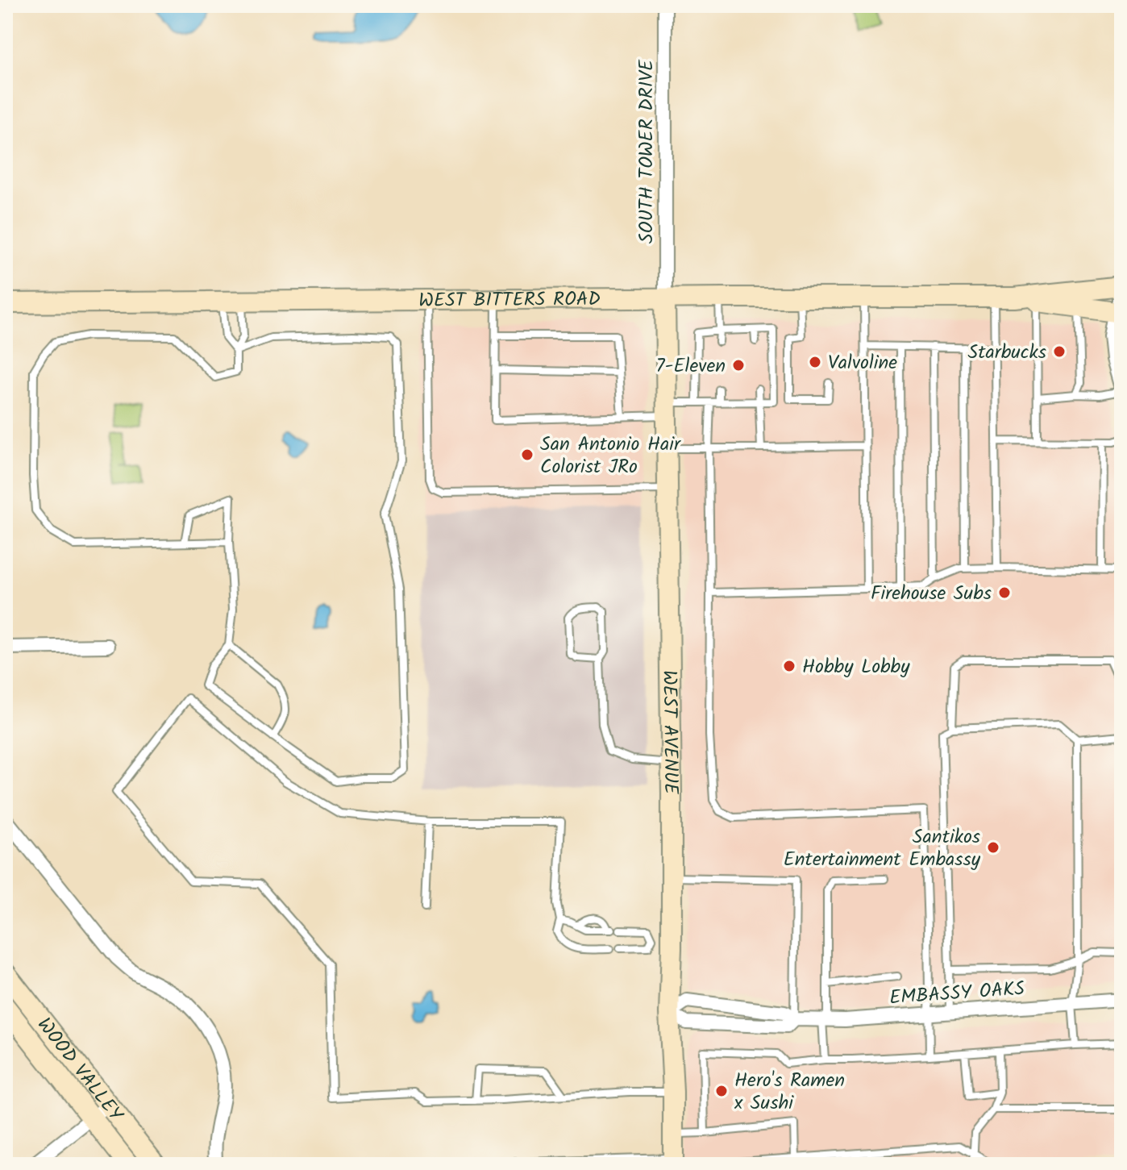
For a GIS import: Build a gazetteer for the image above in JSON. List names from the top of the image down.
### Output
{
  "streets": {
    "main road": ["WEST BITTERS ROAD", "WEST AVENUE", "WOOD VALLEY"],
    "street": ["SOUTH TOWER DRIVE", "EMBASSY OAKS"]
  },
  "crossings": [
    ["SOUTH TOWER DRIVE", "WEST BITTERS ROAD"],
    ["SOUTH TOWER DRIVE", "WEST AVENUE"],
    ["WEST BITTERS ROAD", "WEST AVENUE"],
    ["WEST AVENUE", "EMBASSY OAKS"]
  ],
  "places": [
    "Starbucks",
    "Valvoline",
    "7-Eleven",
    "San Antonio Hair Colorist JRo",
    "Firehouse Subs",
    "Hobby Lobby",
    "Santikos Entertainment Embassy",
    "Hero's Ramen x Sushi"
  ]
}
